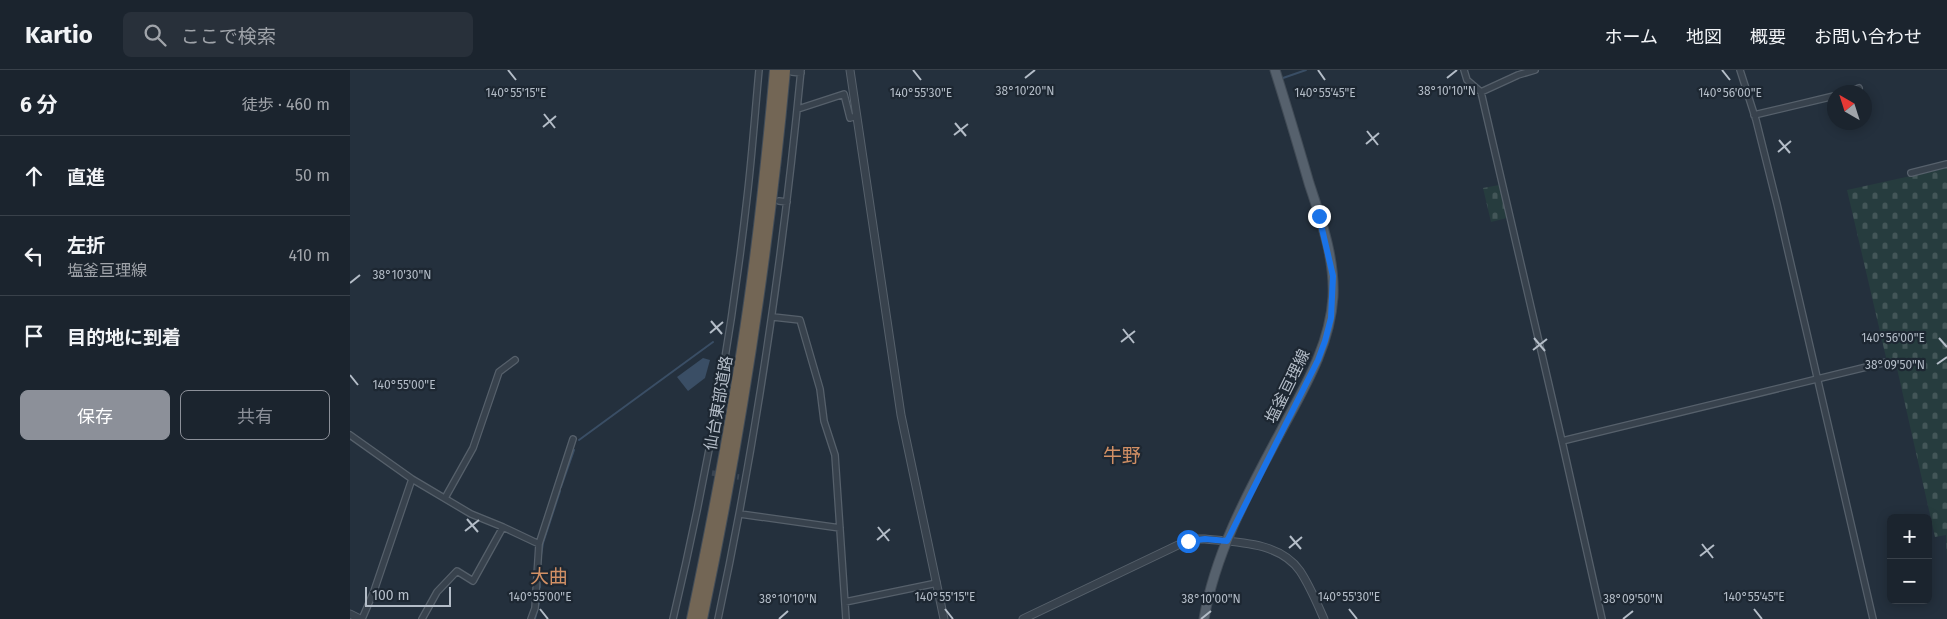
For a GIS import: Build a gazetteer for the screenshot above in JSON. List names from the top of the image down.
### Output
{
  "streets": {
    "highway": ["仙台東部道路"],
    "main road": ["塩釜亘理線"]
  },
  "districts": ["牛野", "大曲"],
  "scale_bar": "100 m",
  "north": "top left",
  "page": {
    "header": "Kartio",
    "search": "ここで検索",
    "nav": [
      "ホーム",
      "地図",
      "概要",
      "お問い合わせ"
    ],
    "heading": ["6 分", "徒歩 · 460 m"],
    "list": [
      ["直進", "50 m"],
      ["左折", "塩釜亘理線", "410 m"],
      "目的地に到着"
    ],
    "buttons": ["保存", "共有"],
    "map_buttons": ["+", "−"],
    "scale": "100 m"
  },
  "coordinates": [
    "38°10'20\"N",
    "38°10'10\"N",
    "140°56'00\"E",
    "140°55'15\"E",
    "140°55'30\"E",
    "140°55'45\"E",
    "38°10'30\"N",
    "38°09'50\"N",
    "140°55'00\"E",
    "38°10'00\"N"
  ]
}
